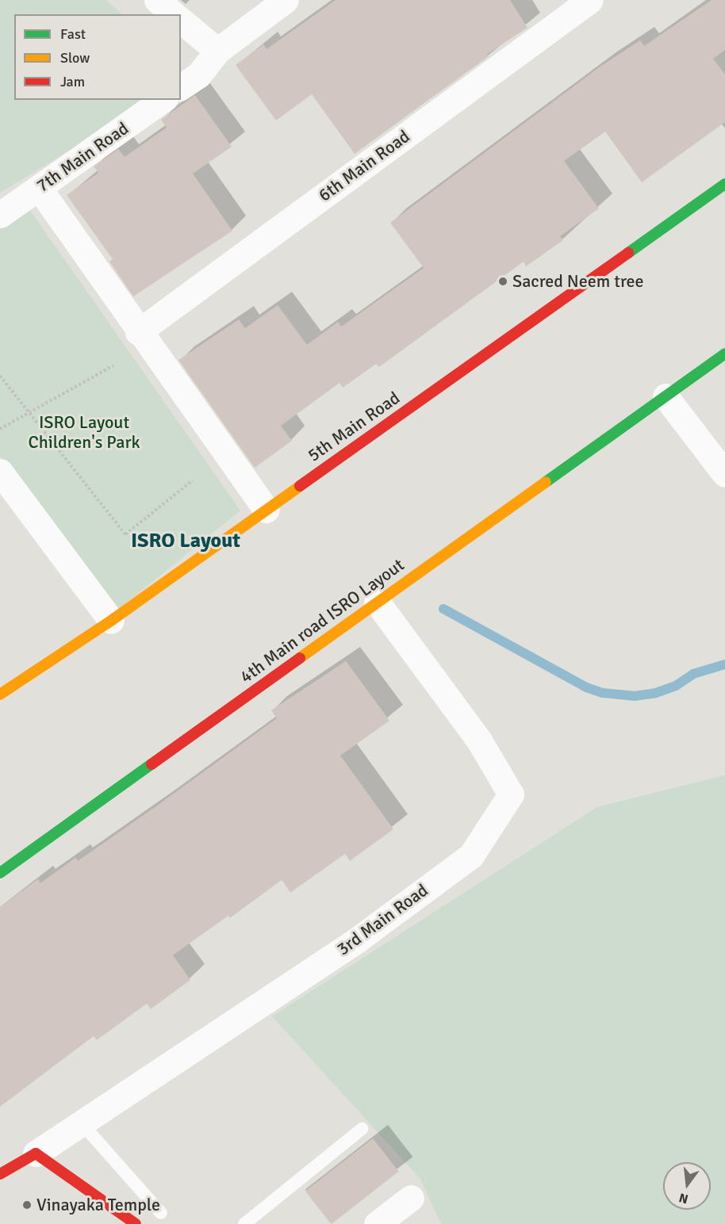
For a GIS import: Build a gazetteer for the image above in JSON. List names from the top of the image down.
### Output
{
  "streets": {
    "street": [
      "7th Main Road",
      "6th Main Road",
      "5th Main Road",
      "4th Main road ISRO Layout",
      "3rd Main Road"
    ]
  },
  "crossings": [
    ["4th Main road ISRO Layout", "3rd Main Road"]
  ],
  "districts": ["ISRO Layout"],
  "parks": ["ISRO Layout Children's Park"],
  "places": ["Sacred Neem tree", "Vinayaka Temple"],
  "legend": ["Fast", "Slow", "Jam"],
  "north": "bottom"
}
